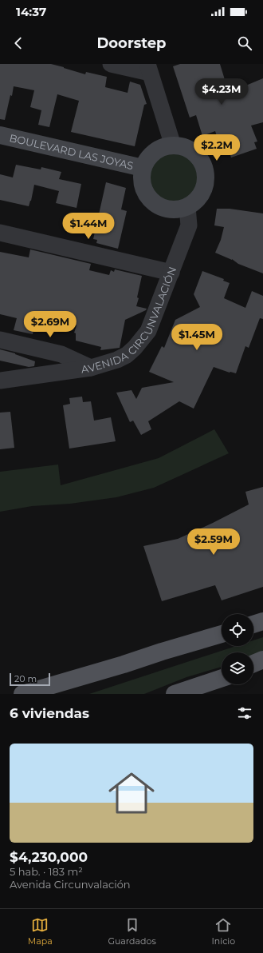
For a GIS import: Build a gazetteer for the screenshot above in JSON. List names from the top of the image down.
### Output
{
  "streets": {
    "street": ["BOULEVARD LAS JOYAS", "AVENIDA CIRCUNVALACIÓN"]
  },
  "crossings": [
    ["BOULEVARD LAS JOYAS", "AVENIDA CIRCUNVALACIÓN"]
  ],
  "scale_bar": "20 m",
  "page": {
    "status": "14:37",
    "header": "Doorstep",
    "price": [
      "$4.23M",
      "$2.2M",
      "$1.44M",
      "$2.69M",
      "$1.45M",
      "$2.59M"
    ],
    "scale": "20 m",
    "heading": "6 viviendas",
    "list": [
      {
        "name": "$4,230,000",
        "note": "5 hab. · 183 m² · Avenida Circunvalación"
      }
    ],
    "tabs": ["Mapa", "Guardados", "Inicio"]
  }
}
